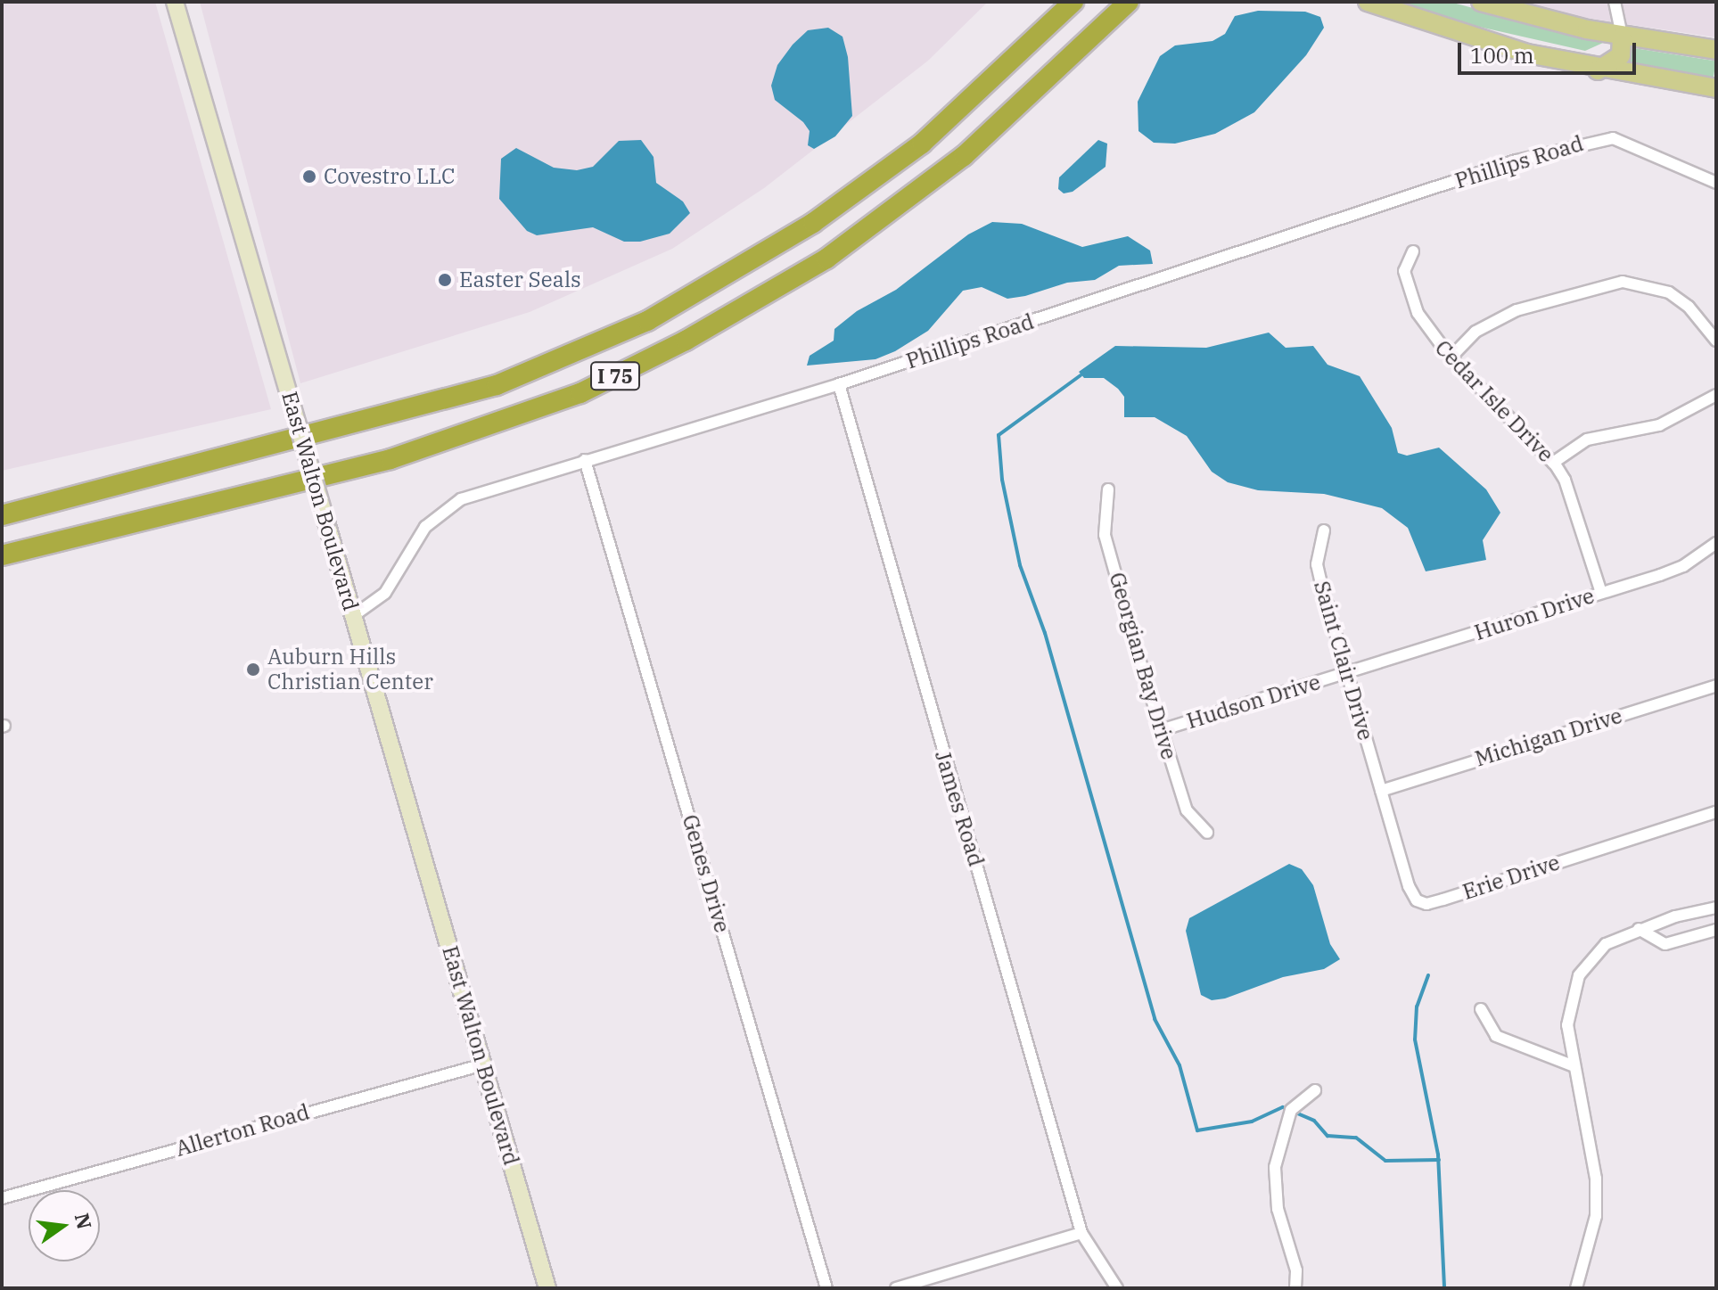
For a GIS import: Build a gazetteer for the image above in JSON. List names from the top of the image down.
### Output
{
  "streets": {
    "highway": ["I 75"],
    "main road": ["East Walton Boulevard"],
    "street": [
      "Phillips Road",
      "Cedar Isle Drive",
      "Huron Drive",
      "Saint Clair Drive",
      "Georgian Bay Drive",
      "Hudson Drive",
      "Michigan Drive",
      "James Road",
      "Genes Drive",
      "Erie Drive",
      "Allerton Road"
    ]
  },
  "crossings": [
    ["Phillips Road", "East Walton Boulevard"],
    ["Phillips Road", "James Road"],
    ["Phillips Road", "Genes Drive"],
    ["Cedar Isle Drive", "Huron Drive"],
    ["East Walton Boulevard", "Allerton Road"],
    ["Huron Drive", "Saint Clair Drive"],
    ["Huron Drive", "Hudson Drive"],
    ["Saint Clair Drive", "Hudson Drive"],
    ["Saint Clair Drive", "Michigan Drive"],
    ["Saint Clair Drive", "Erie Drive"],
    ["Georgian Bay Drive", "Hudson Drive"],
    ["Michigan Drive", "Erie Drive"]
  ],
  "places": ["Covestro LLC", "Easter Seals", "Auburn Hills Christian Center"],
  "scale_bar": "100 m",
  "north": "right"
}
